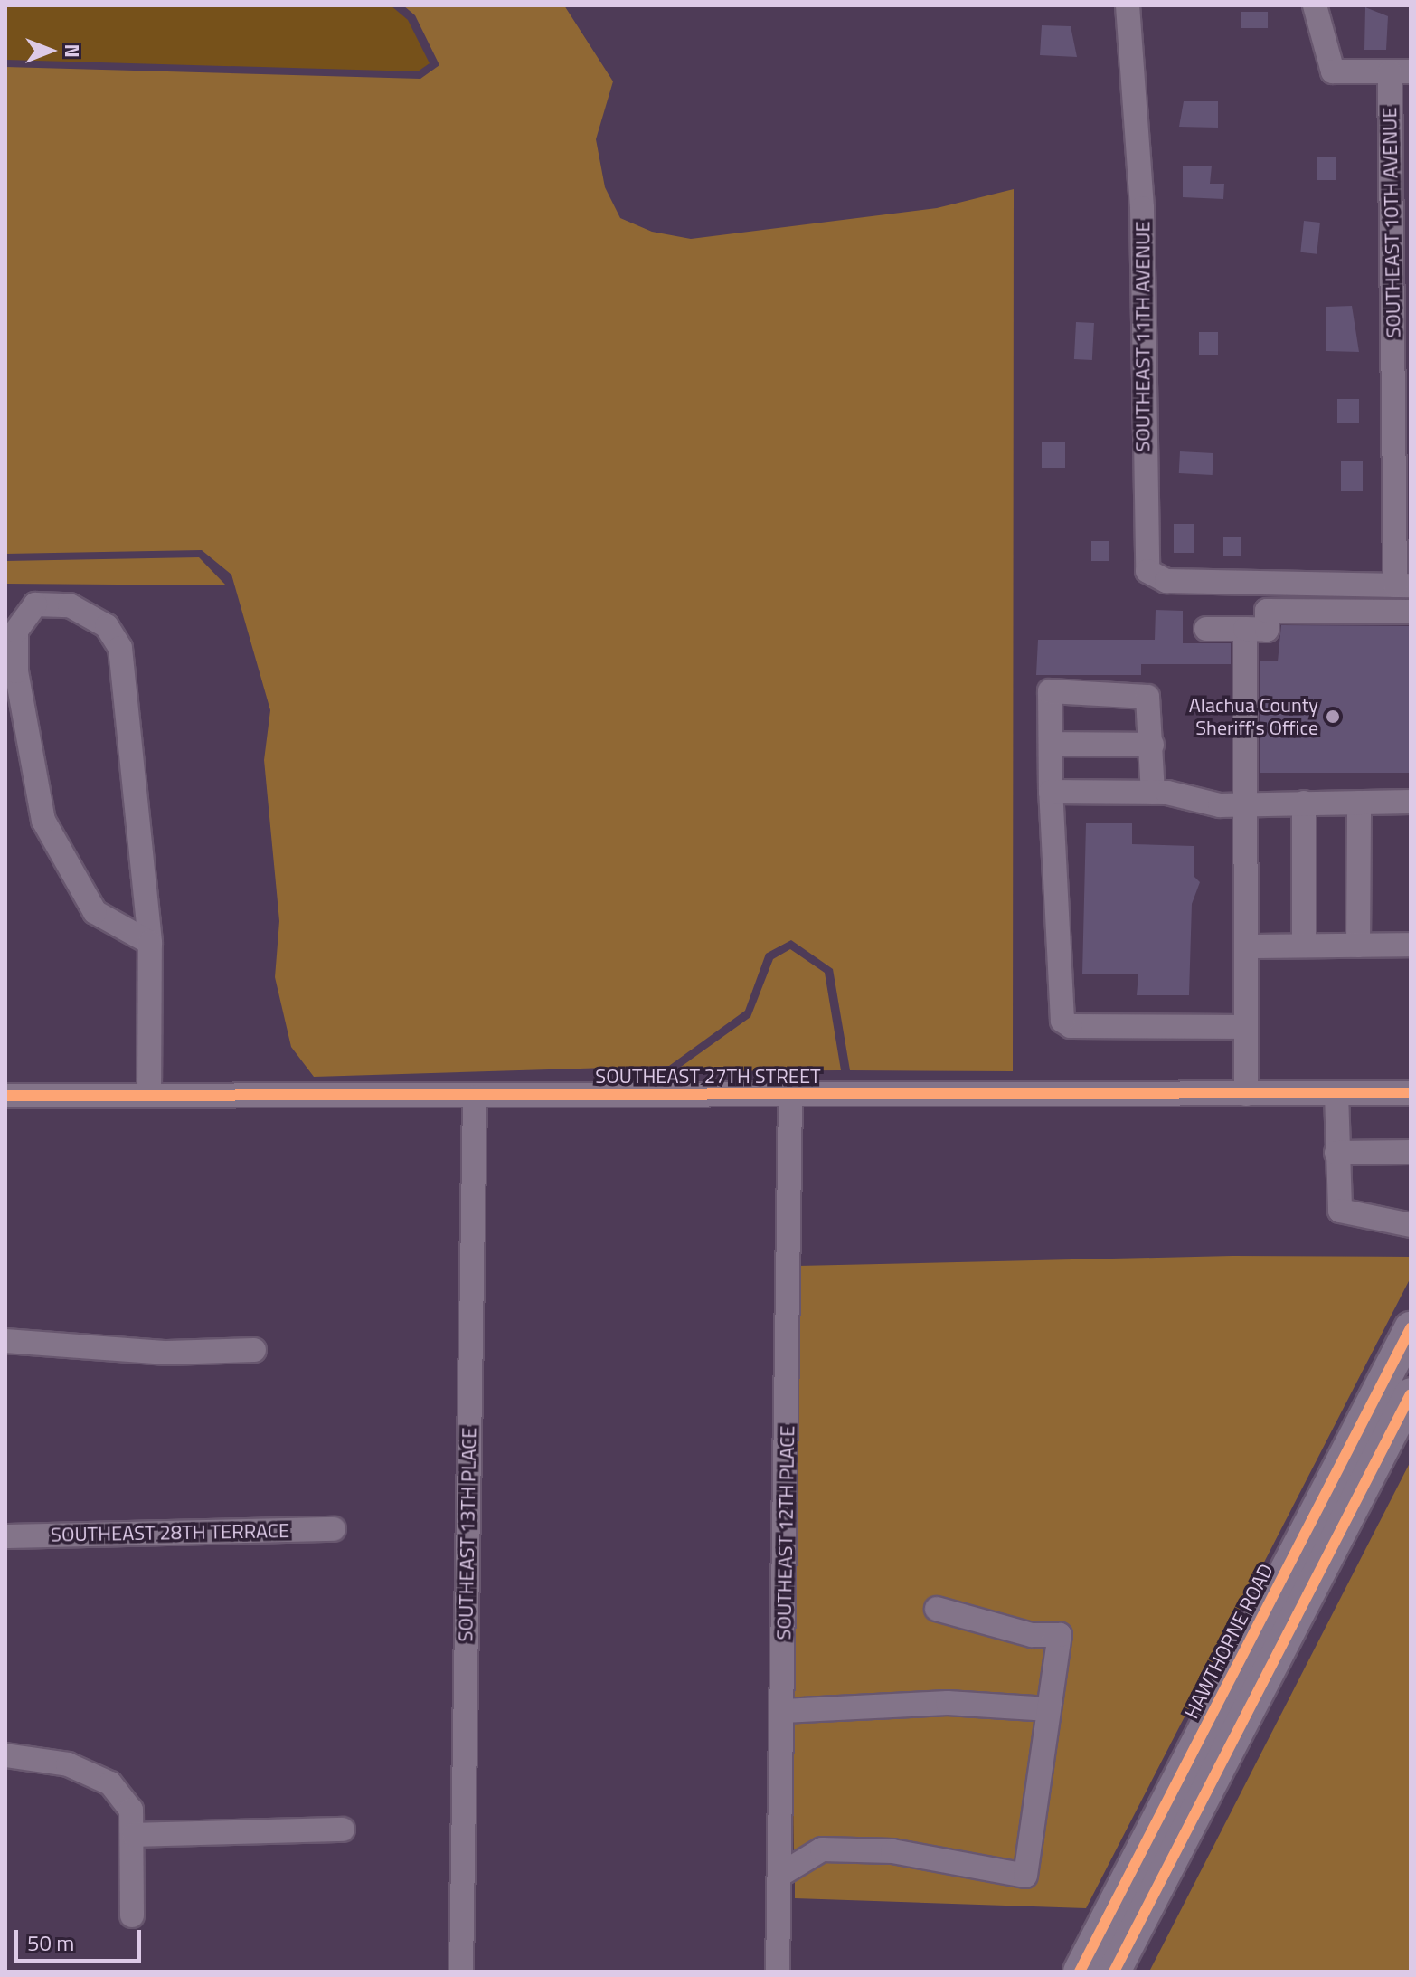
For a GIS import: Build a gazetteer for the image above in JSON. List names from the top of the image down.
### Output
{
  "streets": {
    "street": [
      "SOUTHEAST 10TH AVENUE",
      "SOUTHEAST 11TH AVENUE",
      "SOUTHEAST 27TH STREET",
      "SOUTHEAST 28TH TERRACE",
      "SOUTHEAST 12TH PLACE",
      "SOUTHEAST 13TH PLACE"
    ],
    "cycle path": ["HAWTHORNE ROAD"]
  },
  "crossings": [
    ["SOUTHEAST 10TH AVENUE", "SOUTHEAST 11TH AVENUE"],
    ["SOUTHEAST 27TH STREET", "SOUTHEAST 12TH PLACE"],
    ["SOUTHEAST 27TH STREET", "SOUTHEAST 13TH PLACE"]
  ],
  "places": ["Alachua County Sheriff's Office"],
  "scale_bar": "50 m",
  "north": "right"
}
